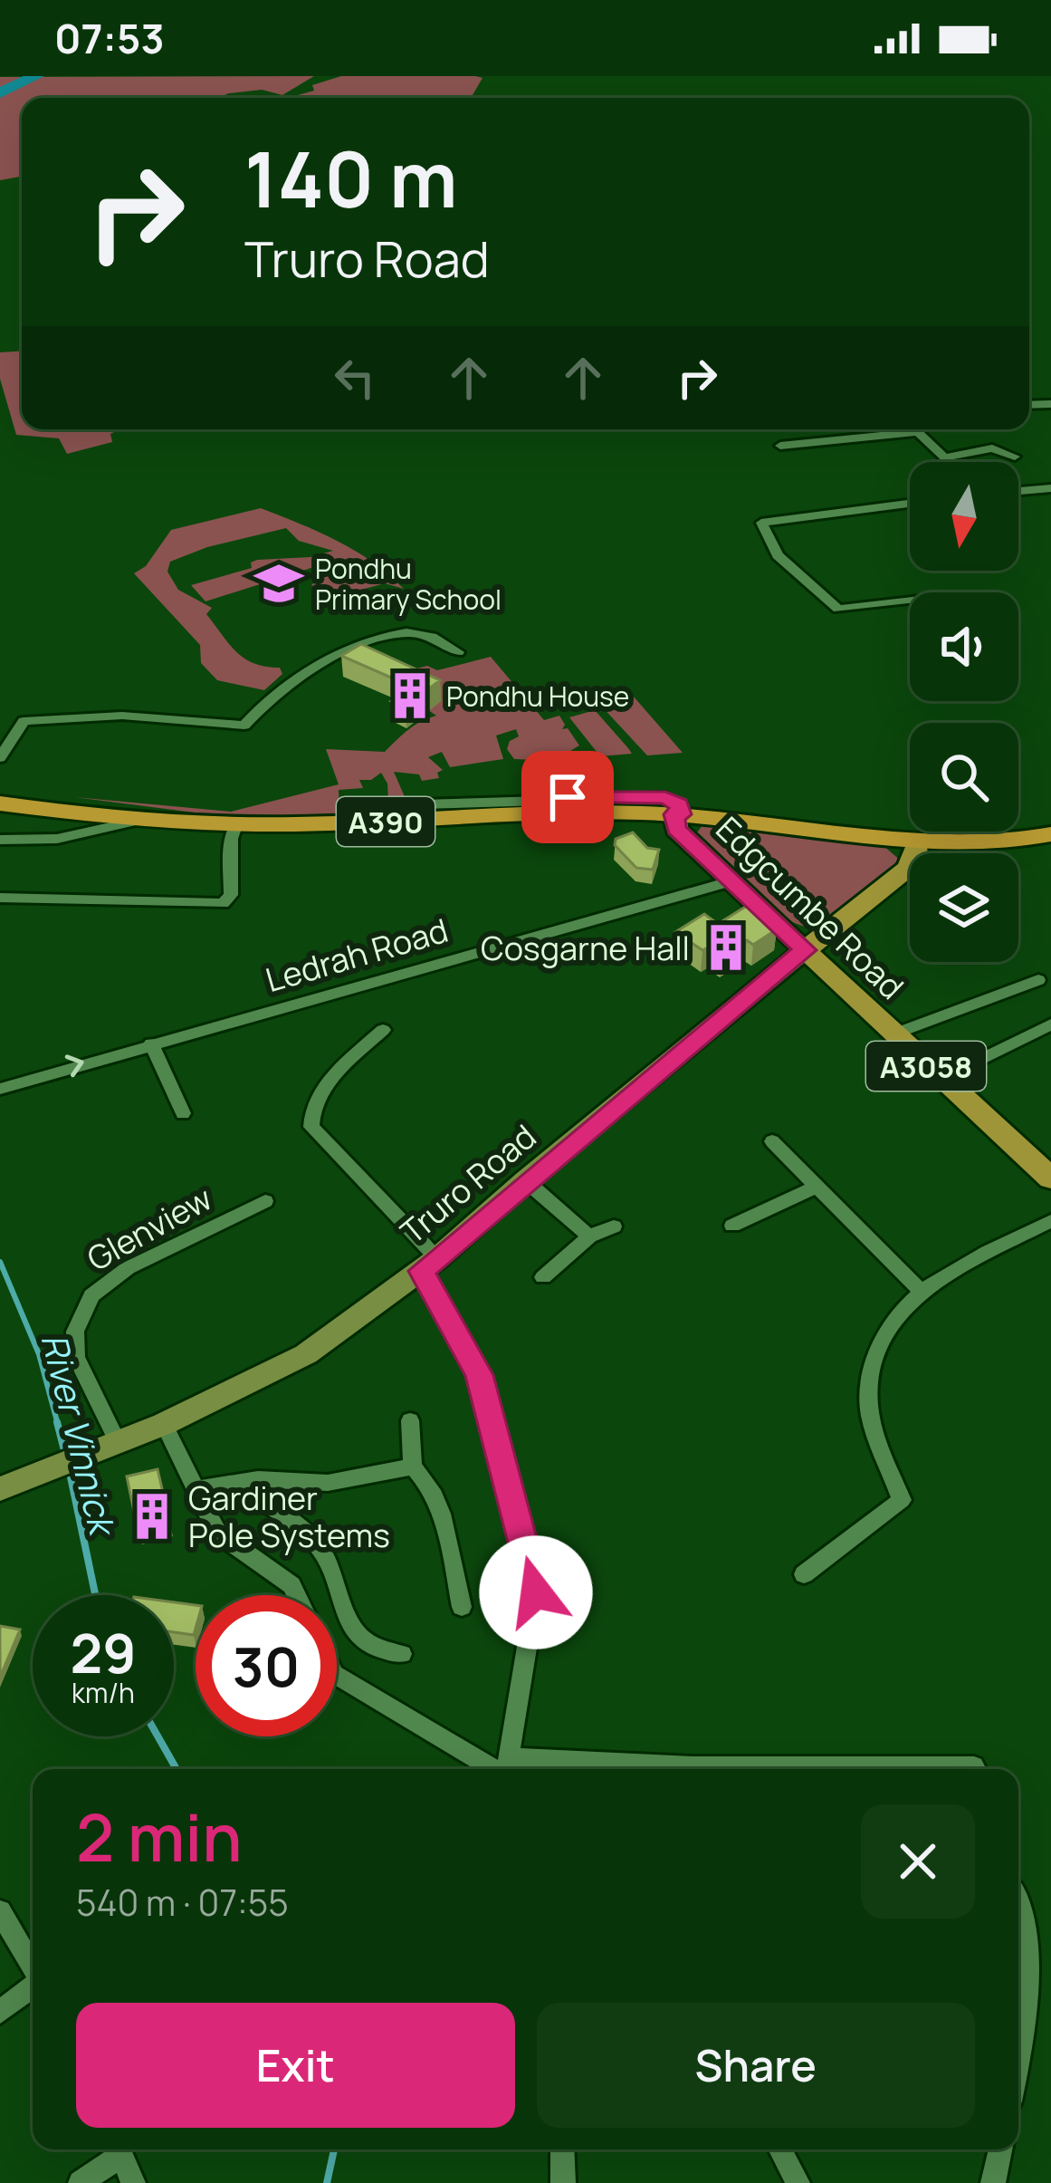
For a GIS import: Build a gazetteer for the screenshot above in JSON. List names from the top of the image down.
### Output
{
  "streets": {
    "highway": ["A390"],
    "main road": ["Edgcumbe Road", "A3058", "Truro Road"],
    "street": ["Ledrah Road", "Glenview"]
  },
  "crossings": [
    ["A390", "Edgcumbe Road"],
    ["A390", "Truro Road"],
    ["Edgcumbe Road", "Ledrah Road"],
    ["Edgcumbe Road", "Truro Road"],
    ["Truro Road", "Glenview"]
  ],
  "water": ["River Vinnick"],
  "places": {
    "school or university": ["Pondhu Primary School"],
    "building": ["Pondhu House", "Cosgarne Hall", "Gardiner Pole Systems"]
  },
  "north": "bottom",
  "page": {
    "status": "07:53",
    "turn": ["140 m", "Truro Road"],
    "speed": "29 km/h",
    "limit": "30",
    "heading": ["2 min", "540 m · 07:55"],
    "buttons": ["Exit", "Share"]
  }
}
